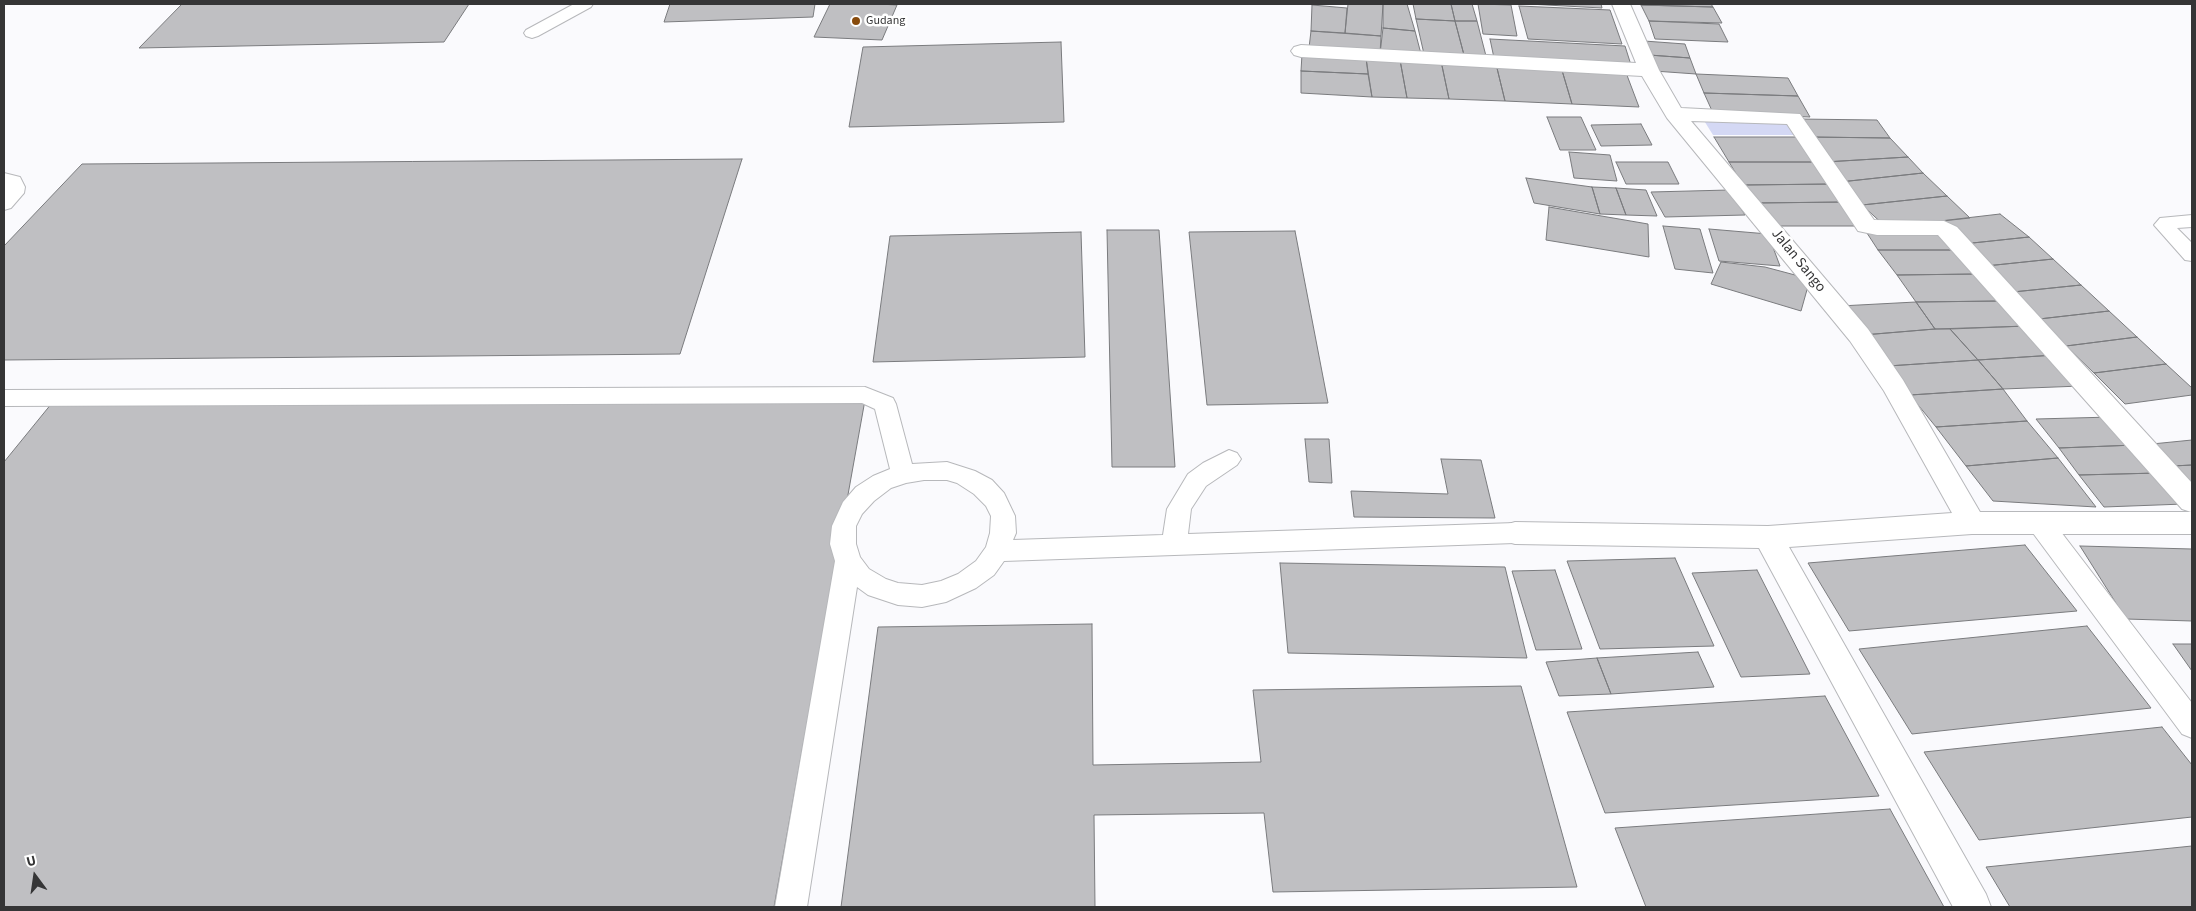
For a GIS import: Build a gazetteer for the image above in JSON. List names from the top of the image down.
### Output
{
  "streets": {
    "street": ["Jalan Sango"]
  },
  "places": ["Gudang"],
  "north": "top"
}
